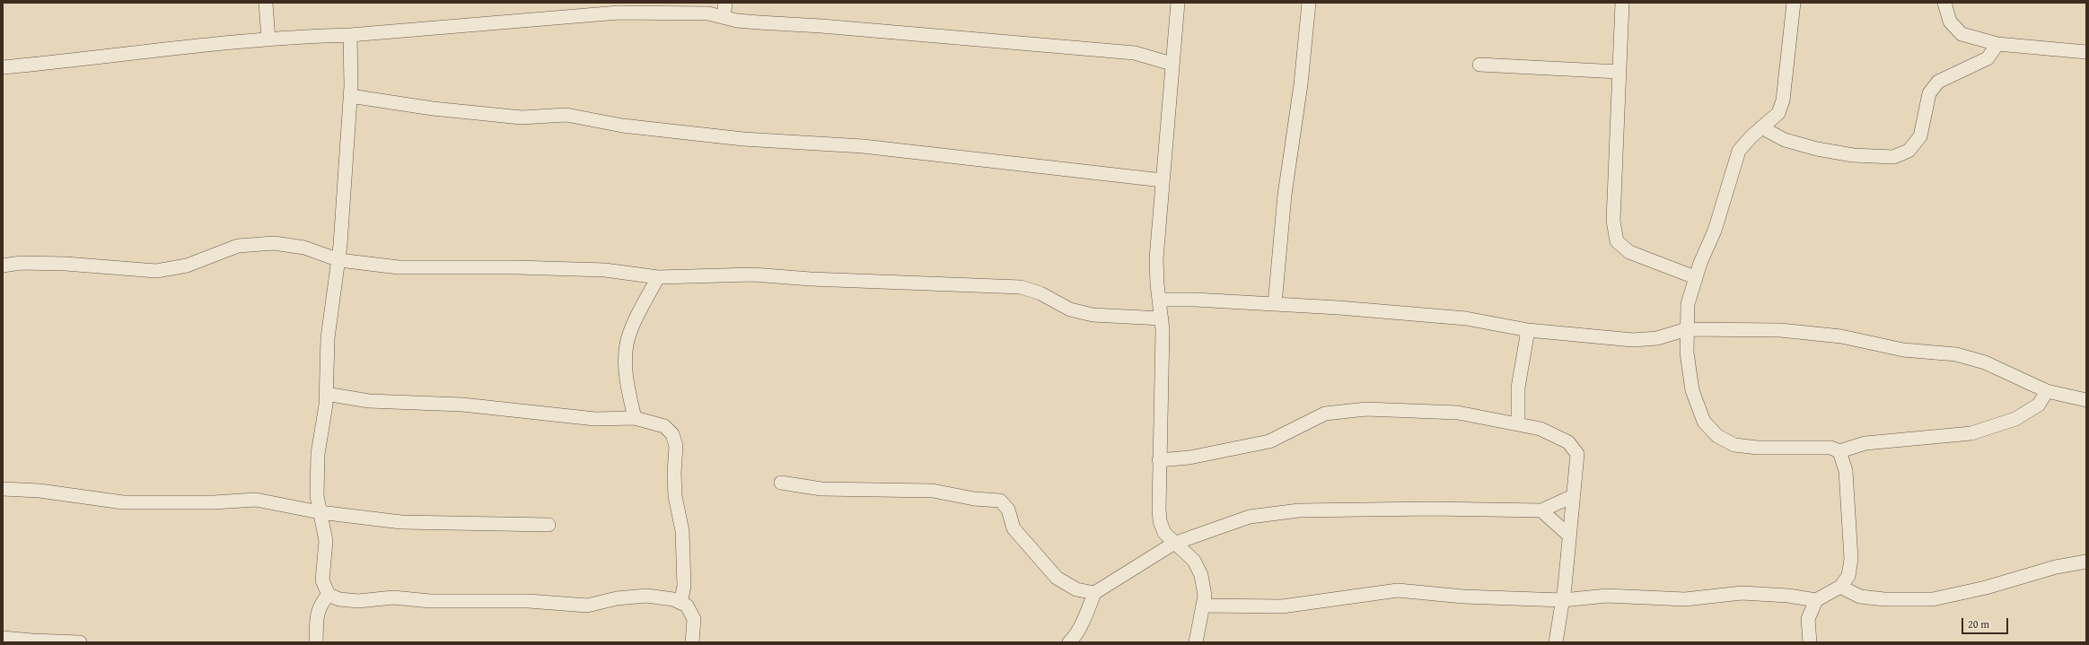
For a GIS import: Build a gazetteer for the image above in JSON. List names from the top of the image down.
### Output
{
  "scale_bar": "20 m"
}
